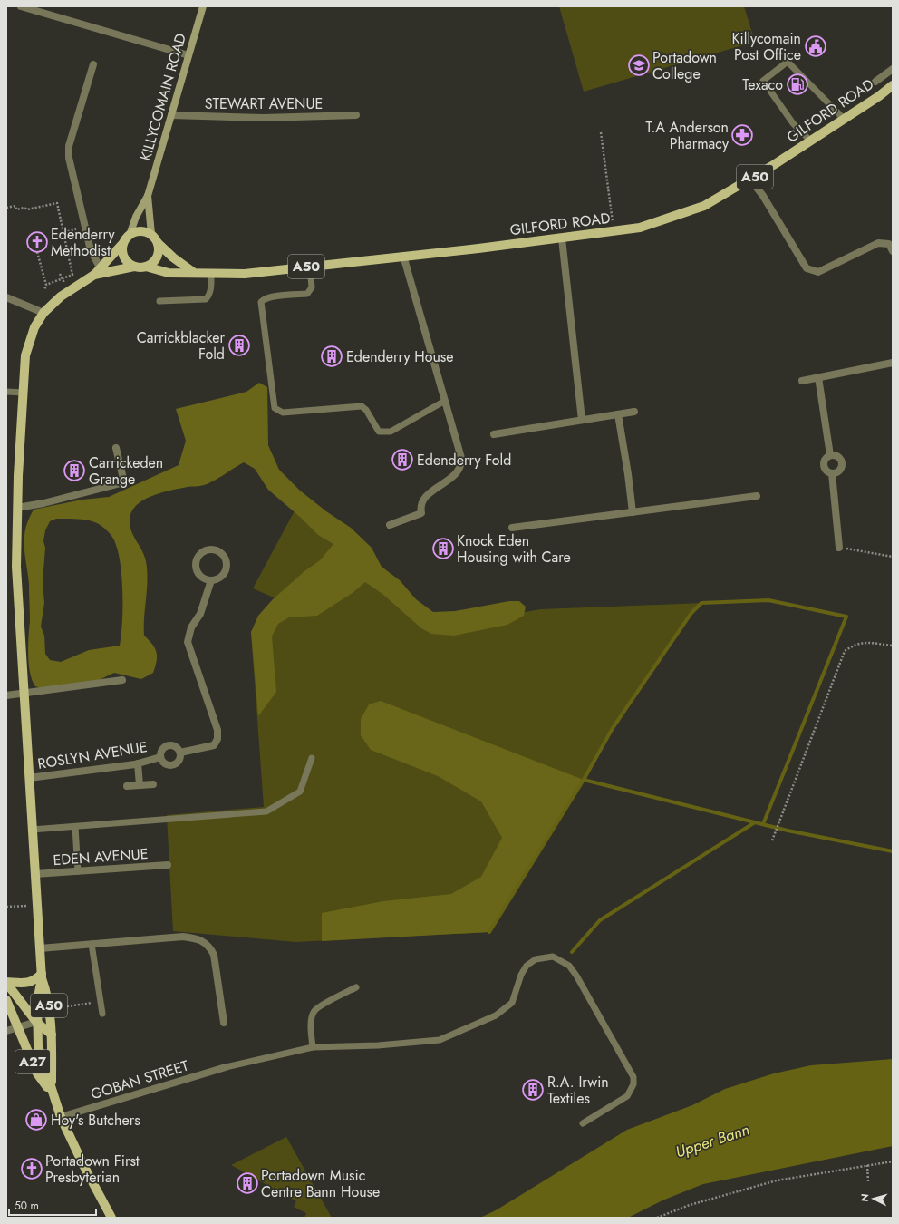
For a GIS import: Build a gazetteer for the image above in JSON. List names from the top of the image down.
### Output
{
  "streets": {
    "main road": ["GILFORD ROAD", "A50", "A27"],
    "street": [
      "KILLYCOMAIN ROAD",
      "STEWART AVENUE",
      "ROSLYN AVENUE",
      "EDEN AVENUE",
      "GOBAN STREET"
    ]
  },
  "crossings": [
    ["KILLYCOMAIN ROAD", "STEWART AVENUE"],
    ["KILLYCOMAIN ROAD", "GILFORD ROAD"],
    ["KILLYCOMAIN ROAD", "A50"],
    ["GILFORD ROAD", "A50"],
    ["A50", "ROSLYN AVENUE"],
    ["A50", "EDEN AVENUE"],
    ["A50", "A27"],
    ["A27", "GOBAN STREET"]
  ],
  "water": ["Upper Bann"],
  "places": {
    "public building": ["Killycomain Post Office"],
    "school or university": ["Portadown College"],
    "fuel station": ["Texaco"],
    "pharmacy": ["T.A Anderson Pharmacy"],
    "church": ["Edenderry Methodist", "Portadown First Presbyterian"],
    "building": [
      "Carrickblacker Fold",
      "Edenderry House",
      "Edenderry Fold",
      "Carrickeden Grange",
      "Knock Eden Housing with Care",
      "R.A. Irwin Textiles",
      "Portadown Music Centre Bann House"
    ],
    "shop": ["Hoy's Butchers"]
  },
  "scale_bar": "50 m",
  "north": "left"
}
